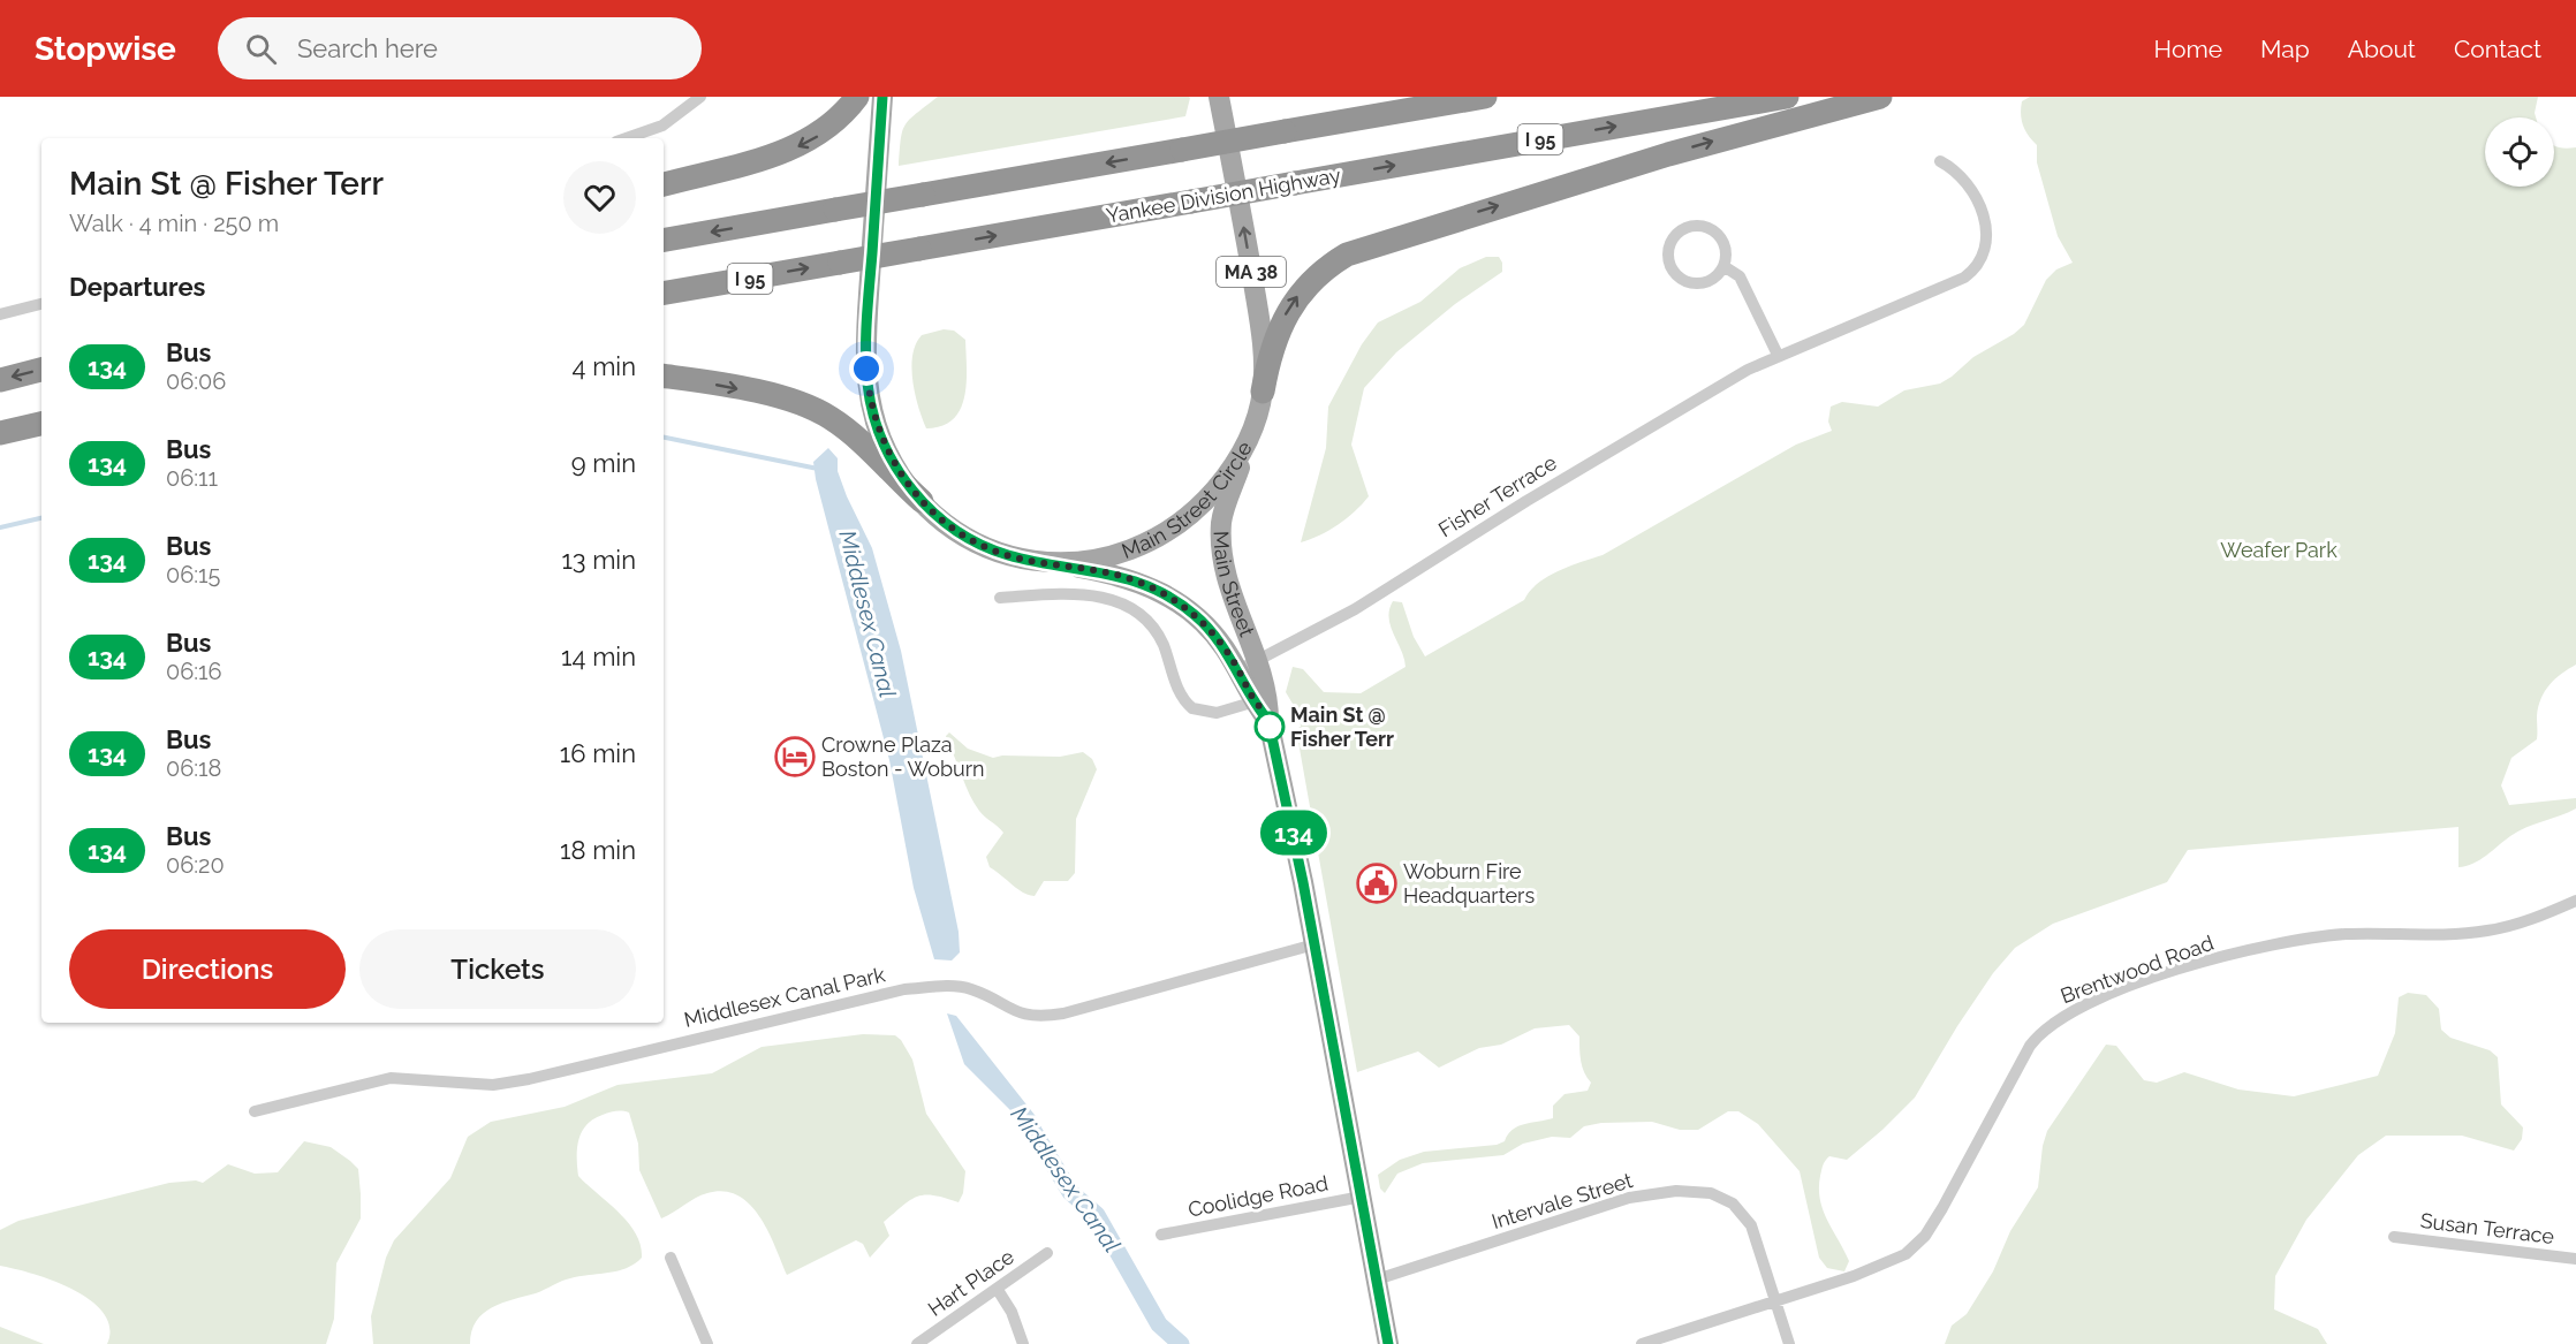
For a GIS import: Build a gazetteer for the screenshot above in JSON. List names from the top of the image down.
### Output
{
  "streets": {
    "highway": ["I 95", "Yankee Division Highway"],
    "main road": ["MA 38", "Main Street Circle", "Main Street"],
    "street": [
      "Fisher Terrace",
      "Brentwood Road",
      "Middlesex Canal Park",
      "Coolidge Road",
      "Intervale Street",
      "Susan Terrace",
      "Hart Place"
    ]
  },
  "crossings": [
    ["Main Street Circle", "Main Street"],
    ["Fisher Terrace", "Main Street"],
    ["Main Street", "Middlesex Canal Park"],
    ["Main Street", "Coolidge Road"],
    ["Main Street", "Intervale Street"],
    ["Brentwood Road", "Intervale Street"]
  ],
  "water": ["Middlesex Canal"],
  "parks": ["Weafer Park"],
  "places": {
    "other": ["Main St @ Fisher Terr"],
    "hotel": ["Crowne Plaza Boston - Woburn"],
    "public building": ["Woburn Fire Headquarters"]
  },
  "lines": ["bus line 134"],
  "page": {
    "header": "Stopwise",
    "search": "Search here",
    "nav": [
      "Home",
      "Map",
      "About",
      "Contact"
    ],
    "on_map": "134",
    "heading": [
      ["Main St @ Fisher Terr", "Walk · 4 min · 250 m"],
      "Departures"
    ],
    "list": [
      {
        "mark": "134",
        "name": "Bus",
        "note": "06:06",
        "value": "4 min"
      },
      {
        "mark": "134",
        "name": "Bus",
        "note": "06:11",
        "value": "9 min"
      },
      {
        "mark": "134",
        "name": "Bus",
        "note": "06:15",
        "value": "13 min"
      },
      {
        "mark": "134",
        "name": "Bus",
        "note": "06:16",
        "value": "14 min"
      },
      {
        "mark": "134",
        "name": "Bus",
        "note": "06:18",
        "value": "16 min"
      },
      {
        "mark": "134",
        "name": "Bus",
        "note": "06:20",
        "value": "18 min"
      }
    ],
    "buttons": ["Directions", "Tickets"]
  }
}
